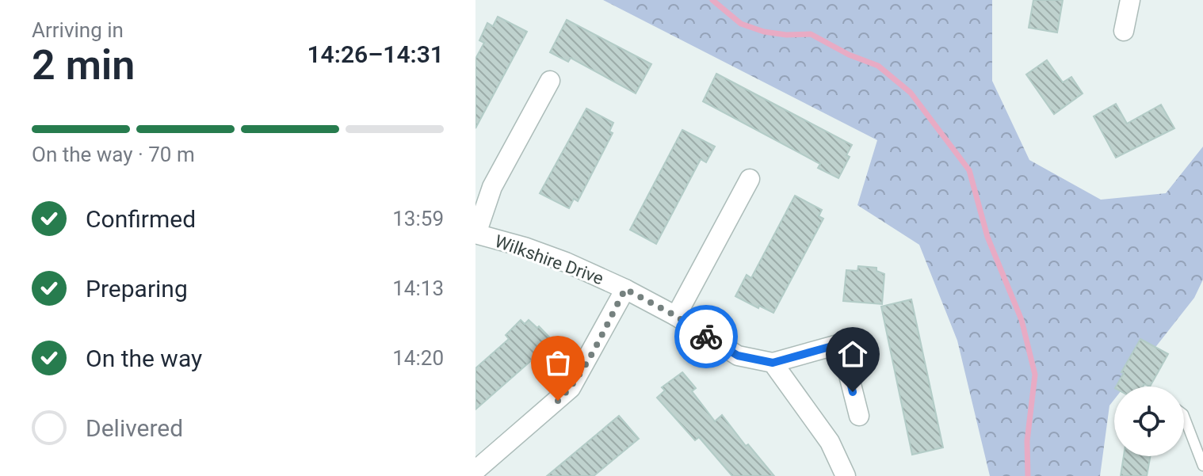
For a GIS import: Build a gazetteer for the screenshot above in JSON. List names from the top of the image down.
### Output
{
  "streets": {
    "street": ["Wilkshire Drive"]
  },
  "page": {
    "heading": ["2 min", "Arriving in", "14:26–14:31"],
    "bar": "On the way · 70 m",
    "list": [
      ["Confirmed", "13:59"],
      ["Preparing", "14:13"],
      ["On the way", "14:20"],
      "Delivered"
    ]
  }
}
